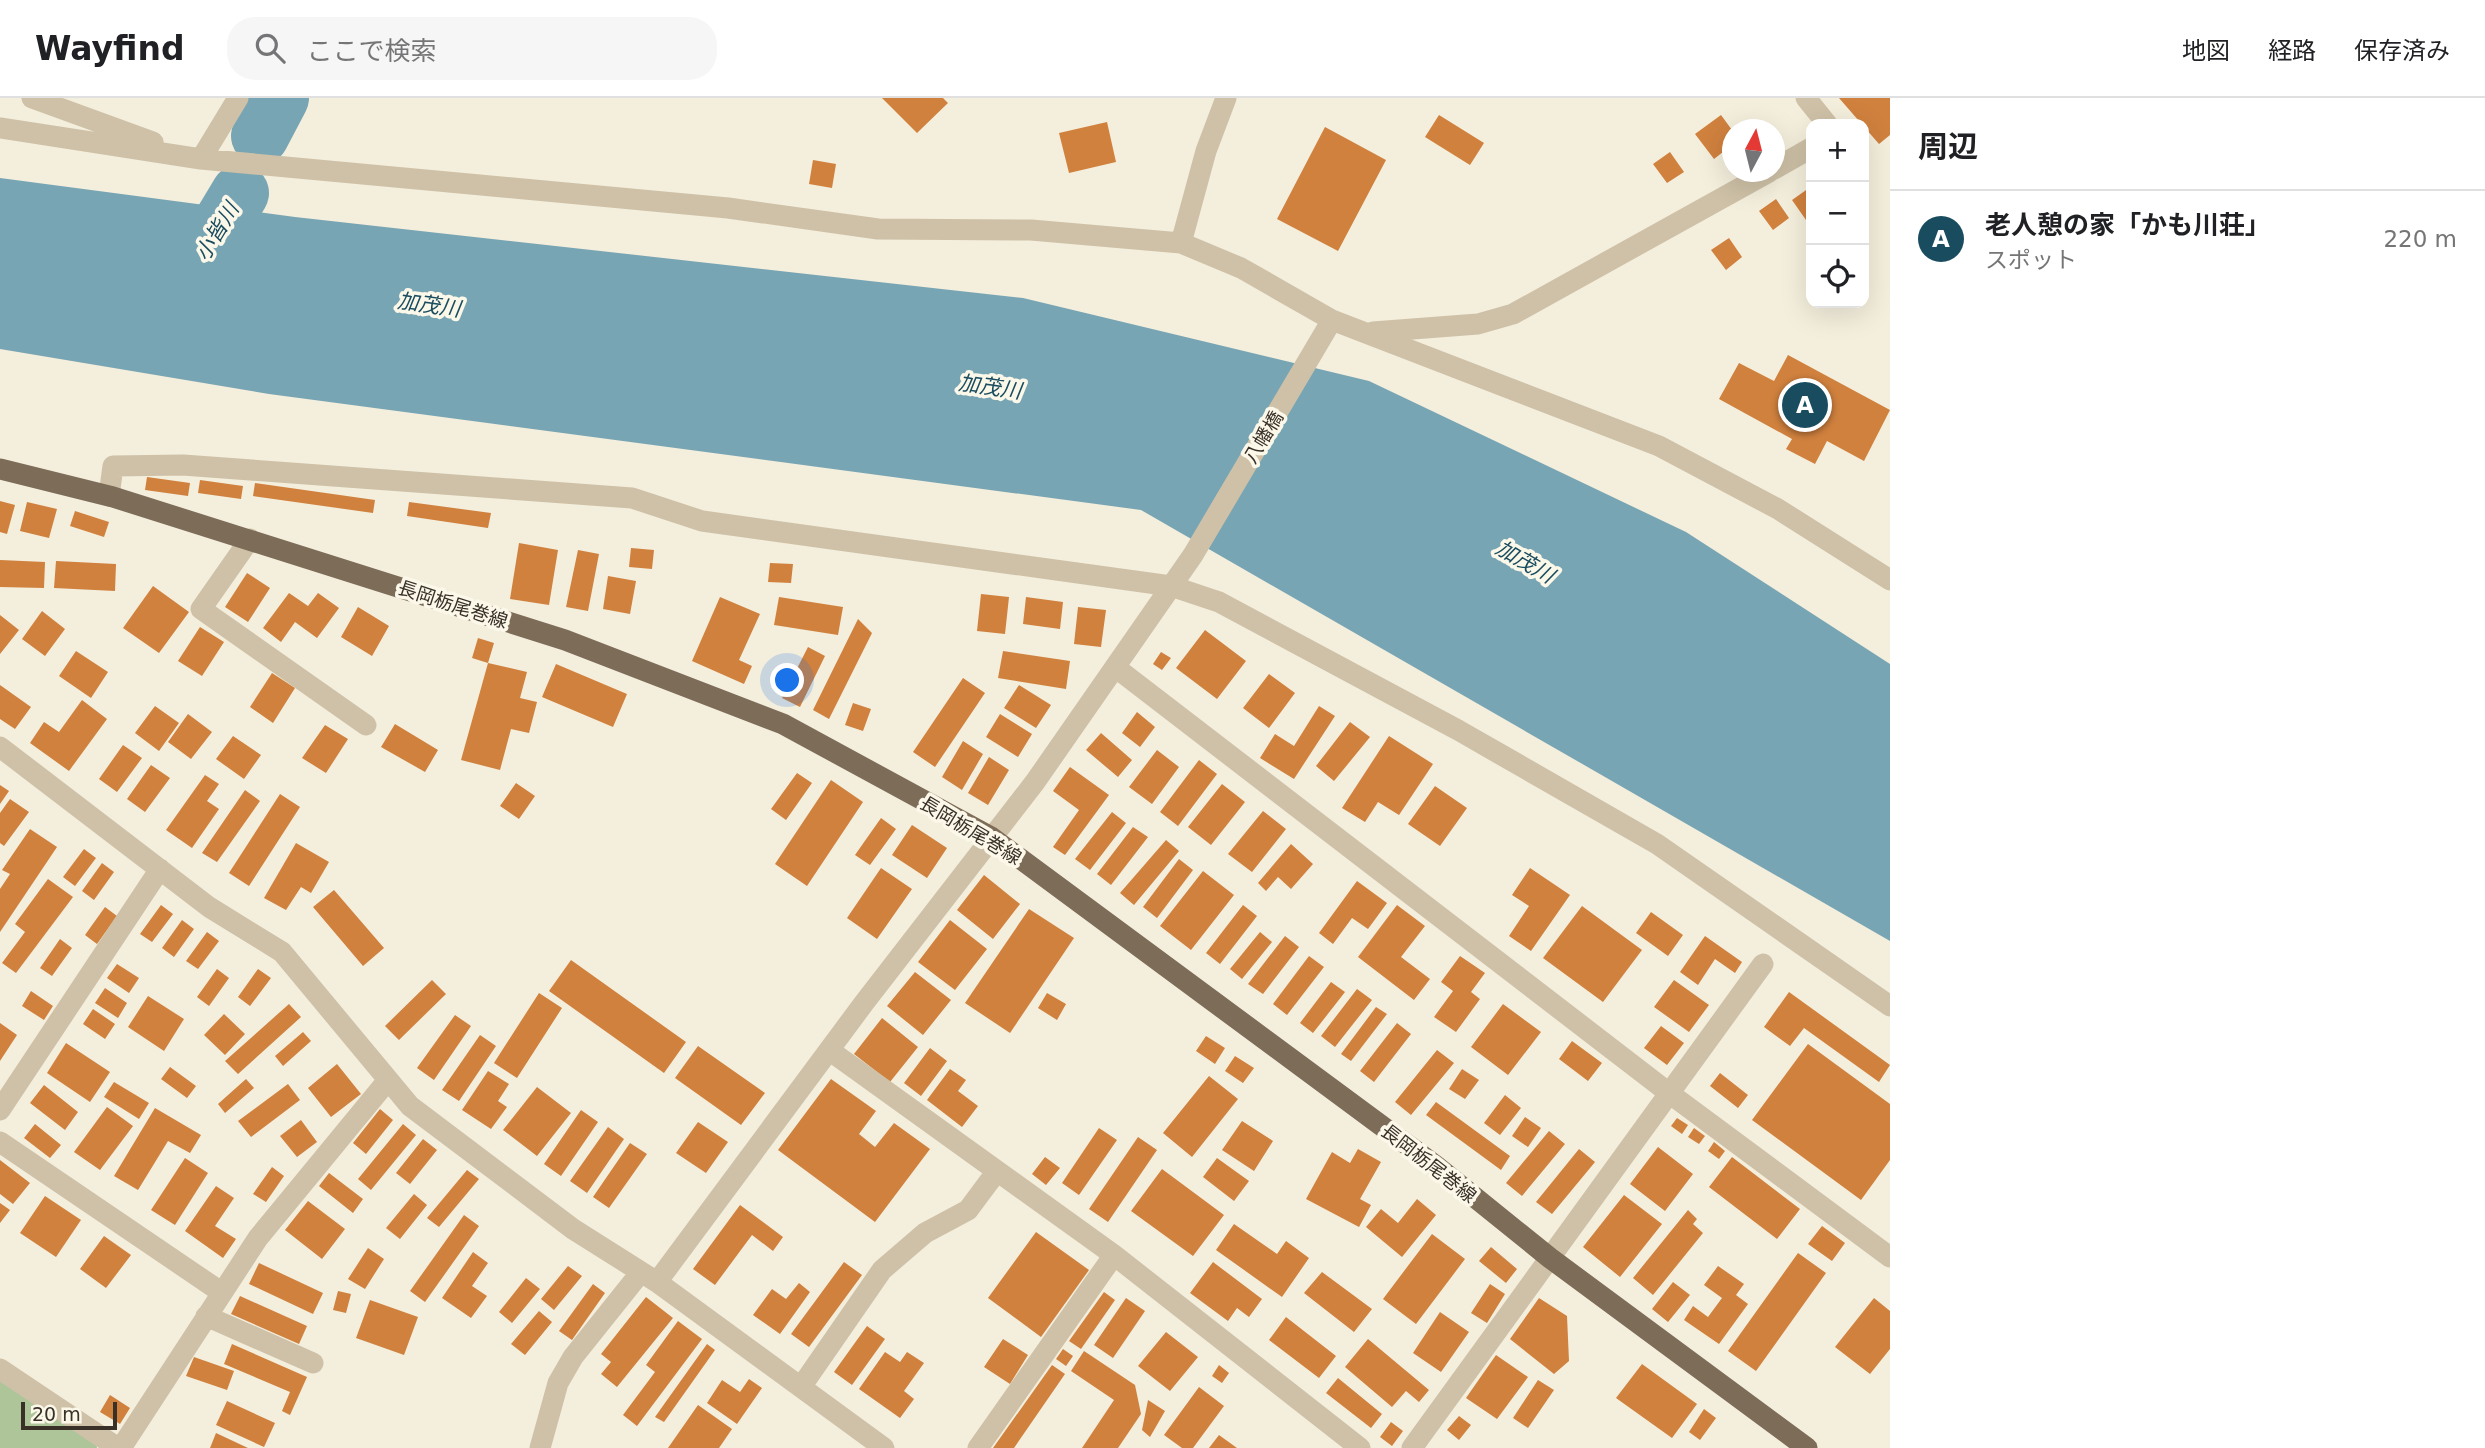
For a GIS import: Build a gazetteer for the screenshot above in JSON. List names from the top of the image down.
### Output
{
  "streets": {
    "main road": ["長岡栃尾巻線"],
    "street": ["八幡橋"]
  },
  "crossings": [
    ["八幡橋", "長岡栃尾巻線"]
  ],
  "water": ["小皆川", "加茂川"],
  "scale_bar": "20 m",
  "north": "top",
  "page": {
    "header": "Wayfind",
    "search": "ここで検索",
    "nav": ["地図", "経路", "保存済み"],
    "heading": "周辺",
    "map_buttons": ["+", "−"],
    "list": [
      {
        "mark": "A",
        "name": "老人憩の家「かも川荘」",
        "note": "スポット",
        "value": "220 m"
      }
    ],
    "pins": "A",
    "scale": "20 m"
  }
}
